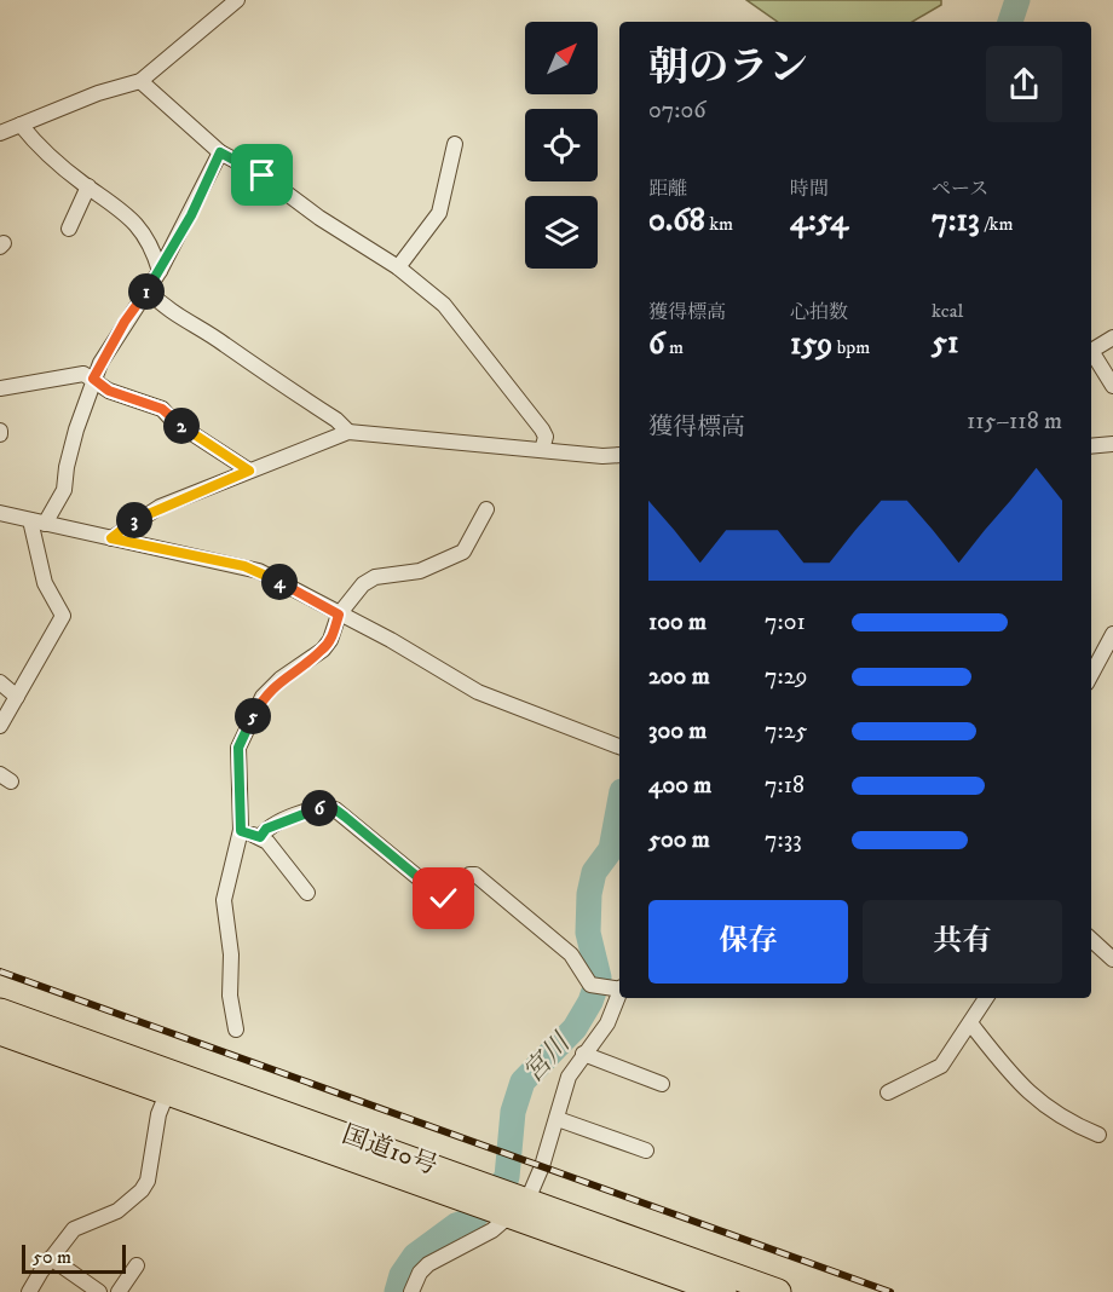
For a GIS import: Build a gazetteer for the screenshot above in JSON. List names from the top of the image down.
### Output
{
  "streets": {
    "highway": ["国道10号"]
  },
  "water": ["宮川"],
  "scale_bar": "50 m",
  "north": "top right",
  "page": {
    "heading": ["朝のラン", "07:06"],
    "stats": [
      ["距離", "0.68 km"],
      ["時間", "4:54"],
      ["ペース", "7:13 /km"],
      ["獲得標高", "6 m"],
      ["心拍数", "159 bpm"],
      ["kcal", "51"]
    ],
    "pins": [
      "1",
      "2",
      "3",
      "4",
      "5",
      "6"
    ],
    "chart": ["獲得標高", "115–118 m"],
    "list": [
      {
        "name": "100 m",
        "note": "7:01"
      },
      {
        "name": "200 m",
        "note": "7:29"
      },
      {
        "name": "300 m",
        "note": "7:25"
      },
      {
        "name": "400 m",
        "note": "7:18"
      },
      {
        "name": "500 m",
        "note": "7:33"
      }
    ],
    "buttons": ["保存", "共有"],
    "scale": "50 m"
  }
}
